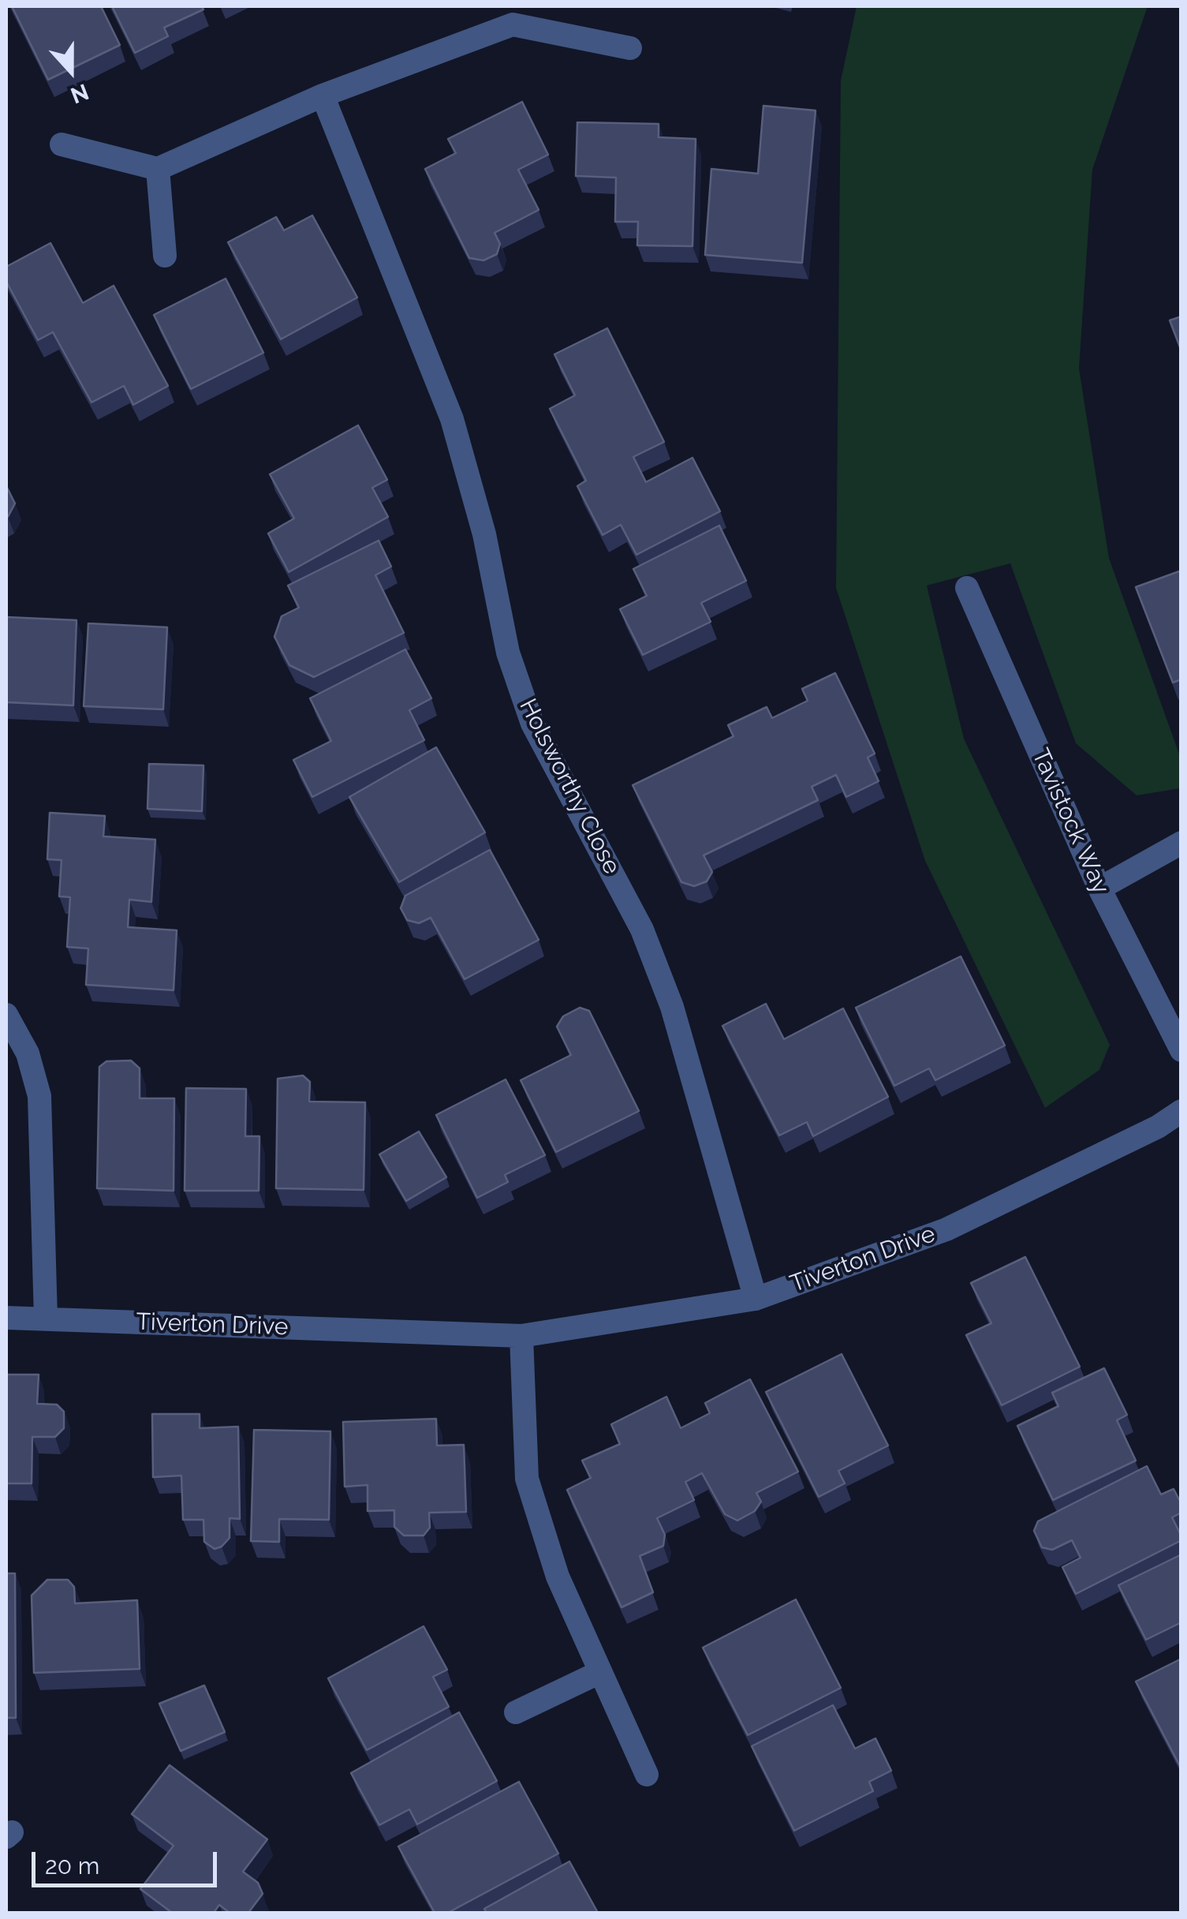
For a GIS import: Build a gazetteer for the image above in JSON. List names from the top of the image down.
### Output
{
  "streets": {
    "street": ["Holsworthy Close", "Tavistock Way", "Tiverton Drive"]
  },
  "crossings": [
    ["Holsworthy Close", "Tiverton Drive"]
  ],
  "scale_bar": "20 m",
  "north": "bottom"
}
